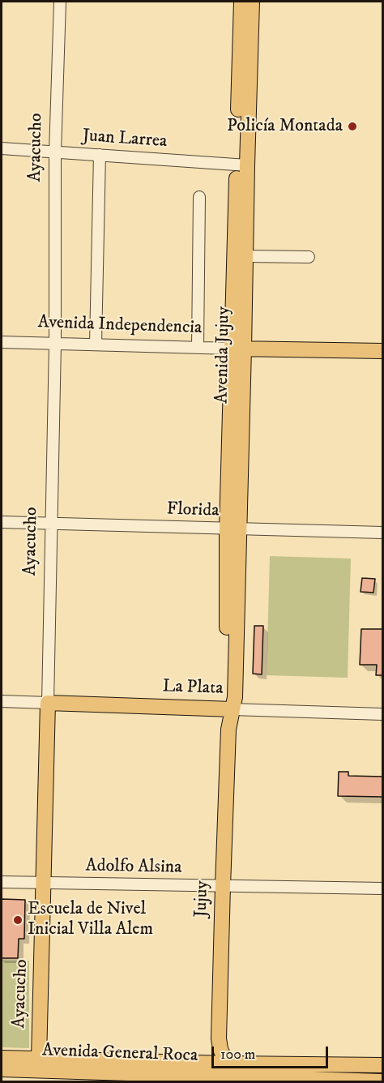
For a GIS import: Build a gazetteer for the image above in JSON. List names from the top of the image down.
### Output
{
  "streets": {
    "main road": [
      "Ayacucho",
      "Avenida Independencia",
      "Avenida Jujuy",
      "La Plata",
      "Jujuy",
      "Avenida General Roca"
    ],
    "street": ["Juan Larrea", "Florida", "Adolfo Alsina"]
  },
  "crossings": [
    ["Juan Larrea", "Ayacucho"],
    ["Juan Larrea", "Avenida Jujuy"],
    ["Ayacucho", "Avenida Independencia"],
    ["Ayacucho", "Florida"],
    ["Ayacucho", "La Plata"],
    ["Ayacucho", "Adolfo Alsina"],
    ["Ayacucho", "Avenida General Roca"],
    ["Avenida Independencia", "Avenida Jujuy"],
    ["Avenida Jujuy", "Florida"],
    ["Avenida Jujuy", "La Plata"],
    ["Avenida Jujuy", "Jujuy"],
    ["La Plata", "Jujuy"],
    ["Adolfo Alsina", "Jujuy"],
    ["Jujuy", "Avenida General Roca"]
  ],
  "places": ["Policía Montada", "Escuela de Nivel Inicial Villa Alem"],
  "scale_bar": "100 m"
}
